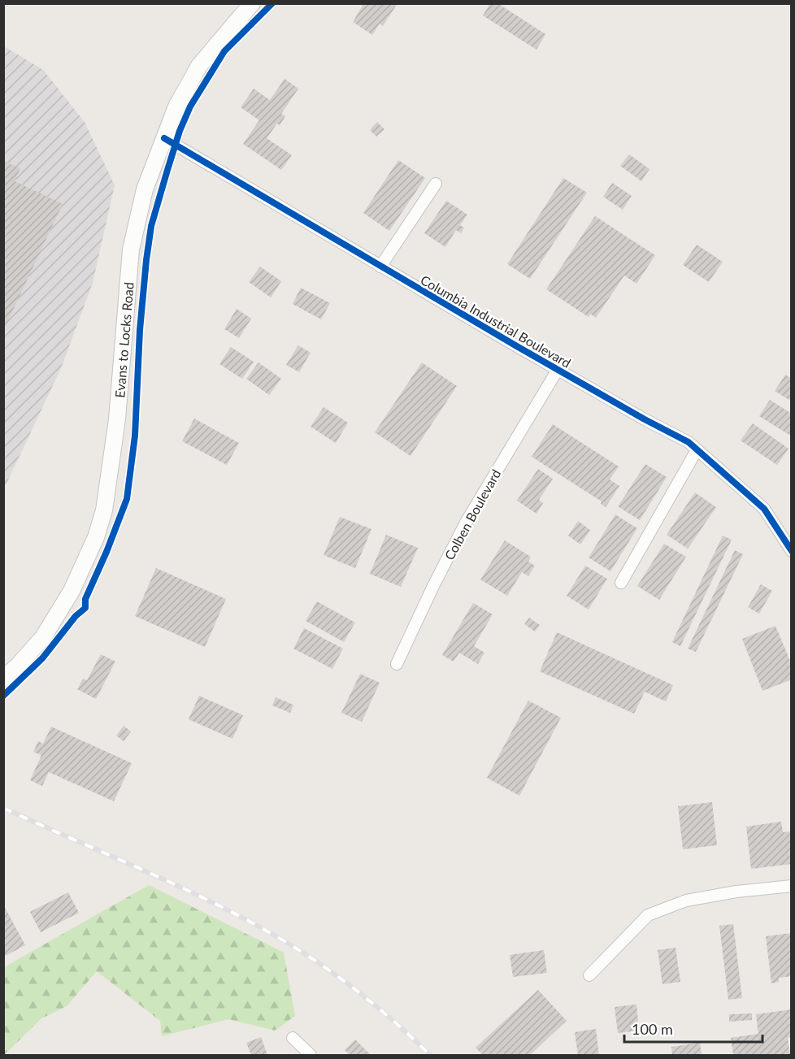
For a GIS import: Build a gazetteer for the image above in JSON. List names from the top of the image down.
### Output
{
  "streets": {
    "street": ["Columbia Industrial Boulevard", "Evans to Locks Road", "Colben Boulevard"]
  },
  "crossings": [
    ["Columbia Industrial Boulevard", "Evans to Locks Road"],
    ["Columbia Industrial Boulevard", "Colben Boulevard"]
  ],
  "scale_bar": "100 m"
}
